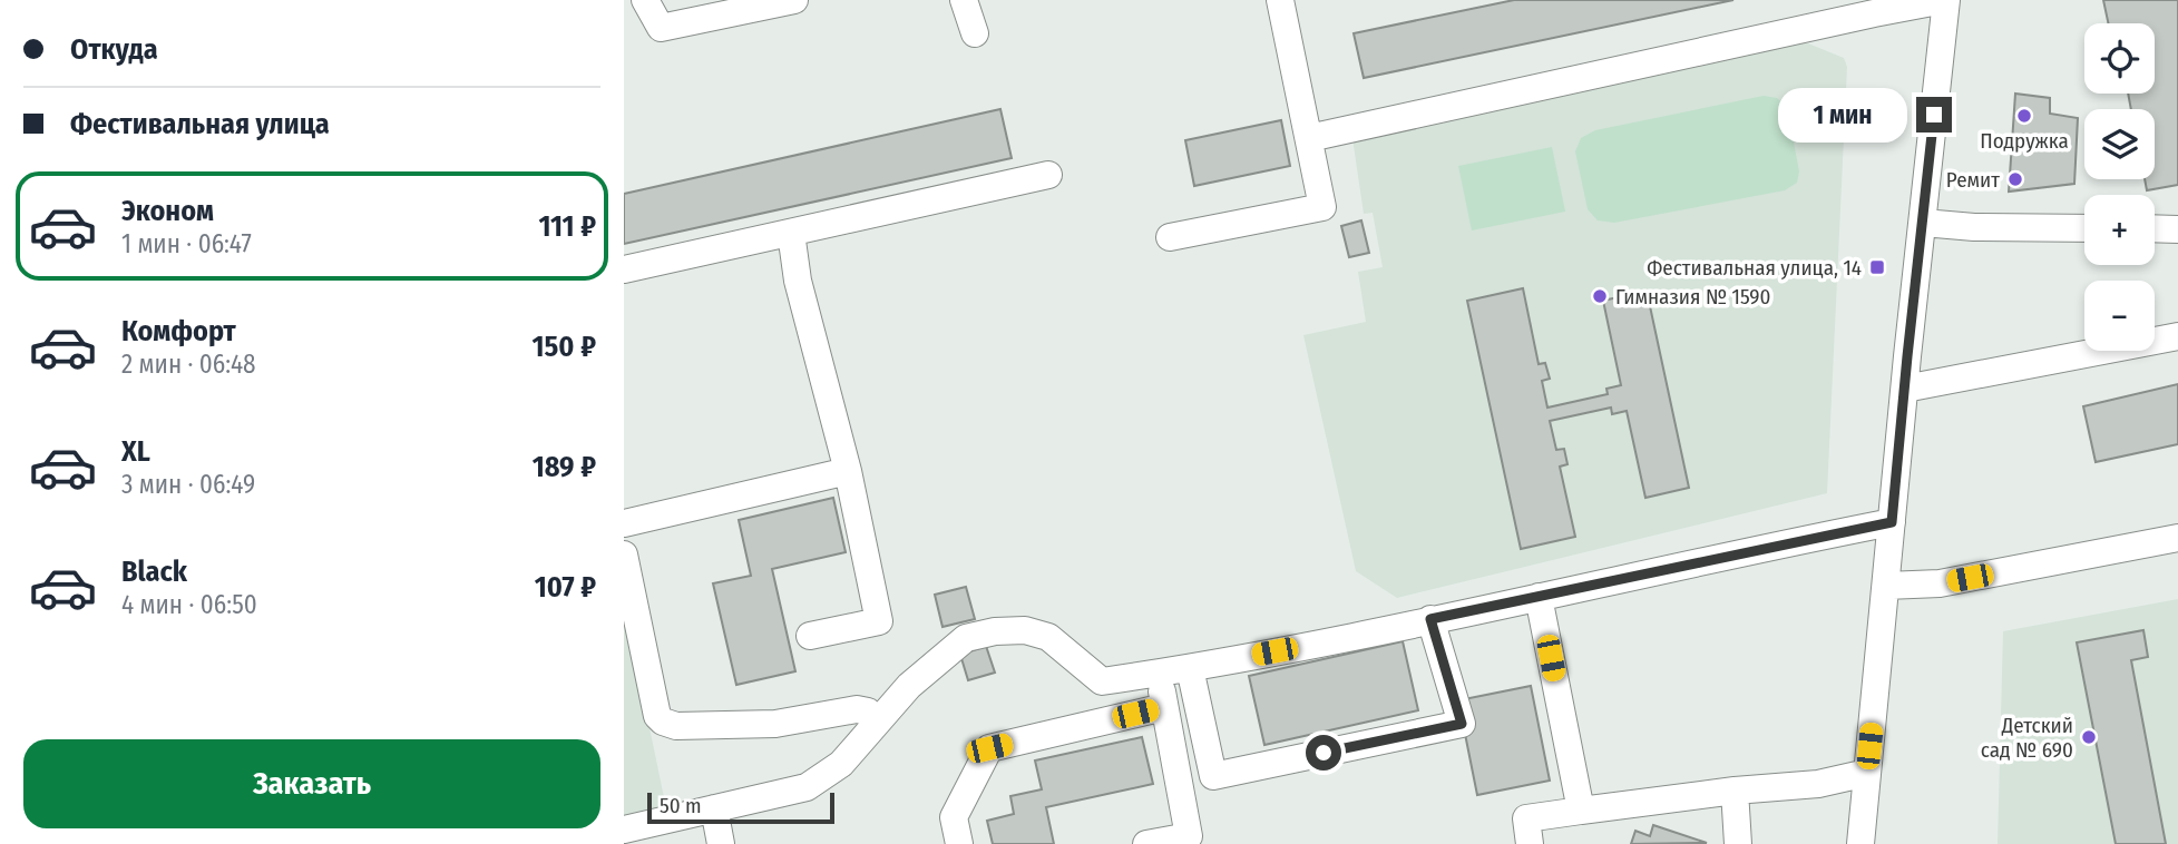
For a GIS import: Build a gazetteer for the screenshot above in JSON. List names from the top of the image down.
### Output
{
  "places": {
    "other": [
      "Подружка",
      "Ремит",
      "Гимназия № 1590",
      "Детский сад № 690"
    ],
    "transit": ["Фестивальная улица, 14"]
  },
  "scale_bar": "50 m",
  "page": {
    "banner": ["Откуда", "Фестивальная улица"],
    "map_buttons": ["+", "−"],
    "bubble": "1 мин",
    "list": [
      {
        "name": "Эконом",
        "note": "1 мин · 06:47",
        "value": "111 ₽"
      },
      {
        "name": "Комфорт",
        "note": "2 мин · 06:48",
        "value": "150 ₽"
      },
      {
        "name": "XL",
        "note": "3 мин · 06:49",
        "value": "189 ₽"
      },
      {
        "name": "Black",
        "note": "4 мин · 06:50",
        "value": "107 ₽"
      }
    ],
    "buttons": "Заказать",
    "scale": "50 m"
  }
}
